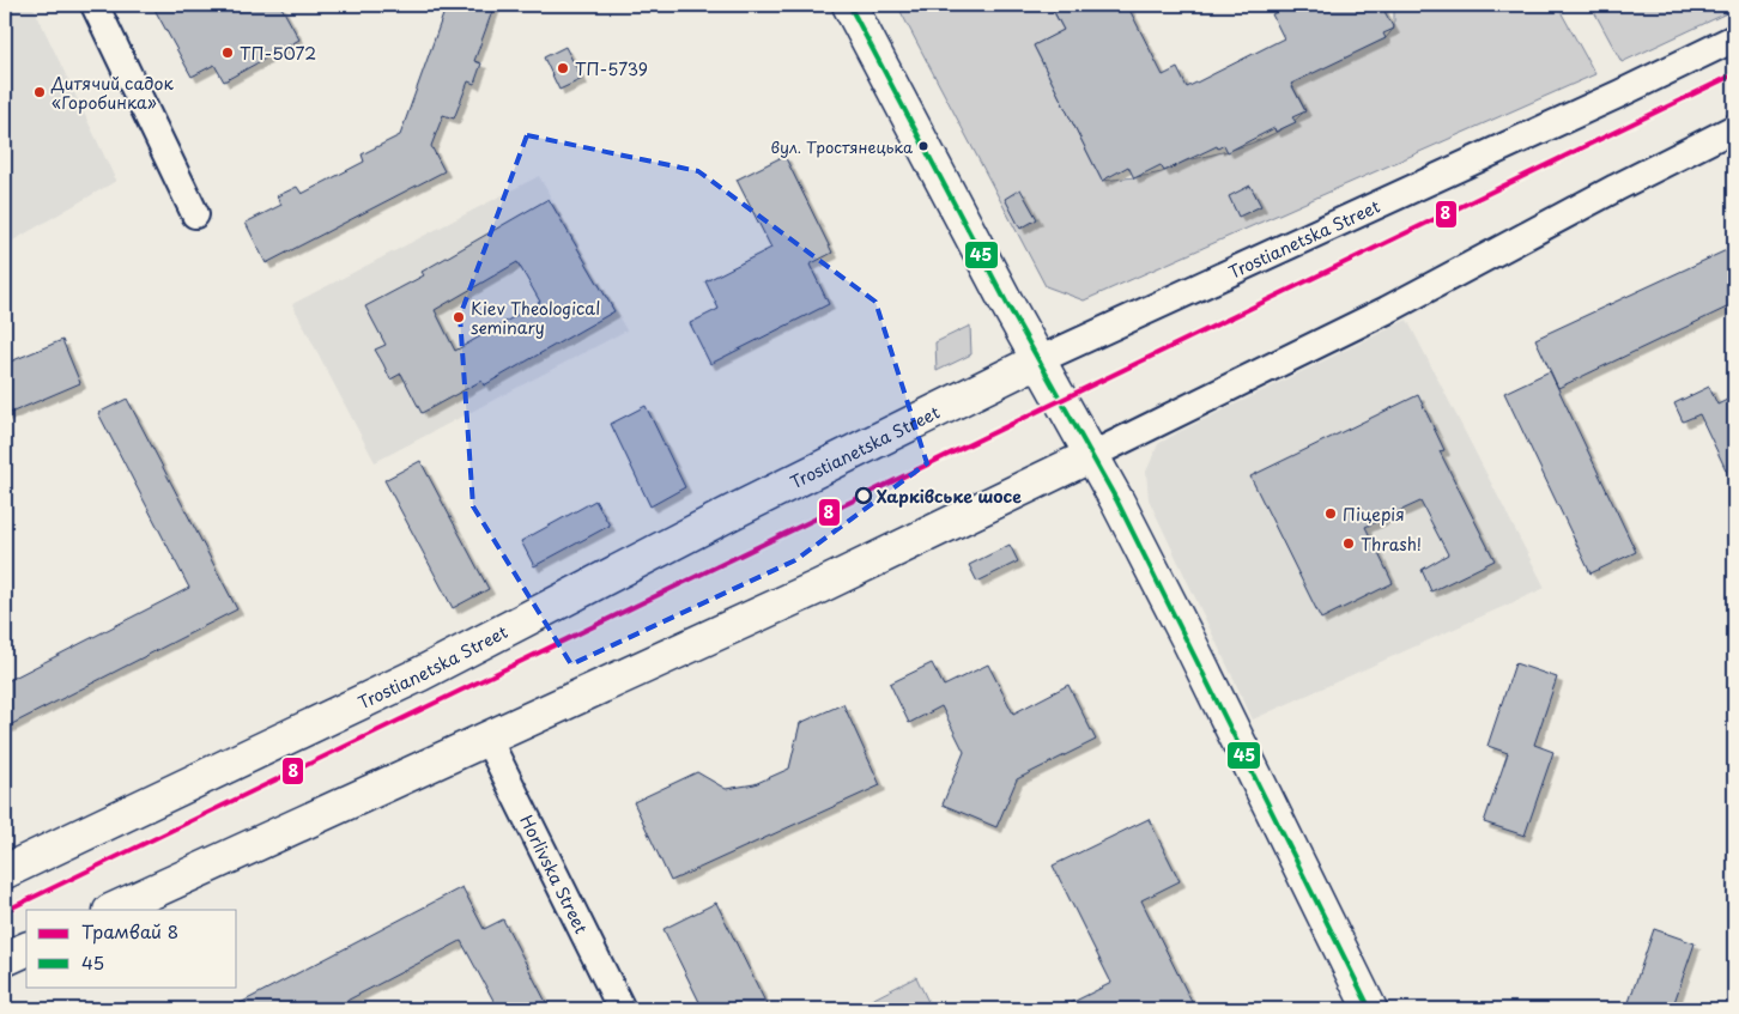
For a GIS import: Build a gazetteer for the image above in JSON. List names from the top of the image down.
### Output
{
  "streets": {
    "main road": ["Trostianetska Street"],
    "street": ["Horlivska Street"]
  },
  "places": [
    "ТП-5072",
    "ТП-5739",
    "Дитячий садок «Горобинка»",
    "вул. Тростянецька",
    "Kiev Theological seminary",
    "Харківське шосе",
    "Піцерія",
    "Thrash!"
  ],
  "lines": ["transit line 45", "tram line 8"],
  "legend": ["Трамвай 8", "45"]
}
